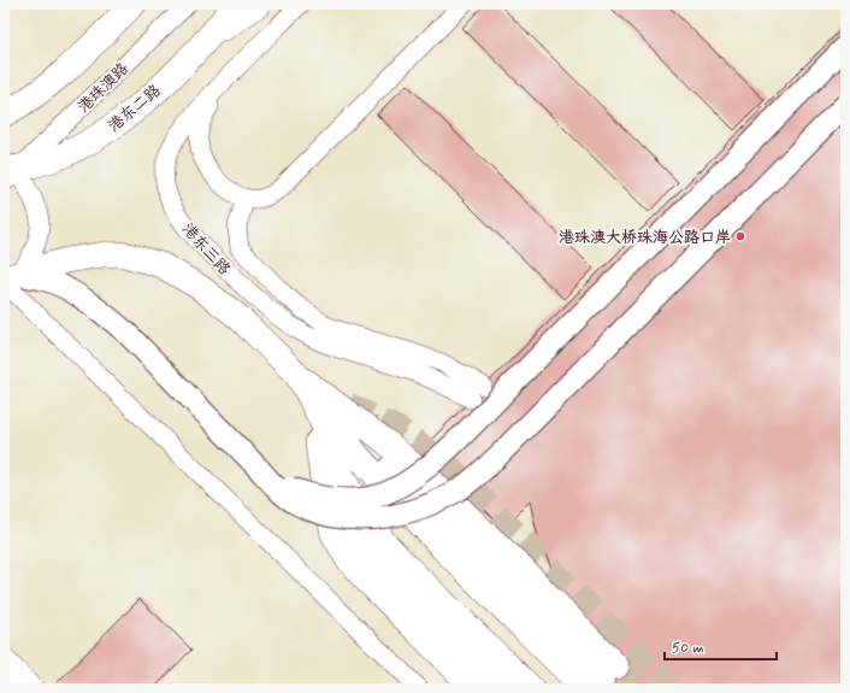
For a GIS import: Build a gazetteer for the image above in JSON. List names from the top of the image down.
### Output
{
  "streets": {
    "highway": ["港东二路"],
    "street": ["港珠澳路", "港东三路"]
  },
  "crossings": [
    ["港珠澳路", "港东二路"]
  ],
  "places": ["港珠澳大桥珠海公路口岸"],
  "scale_bar": "50 m"
}
